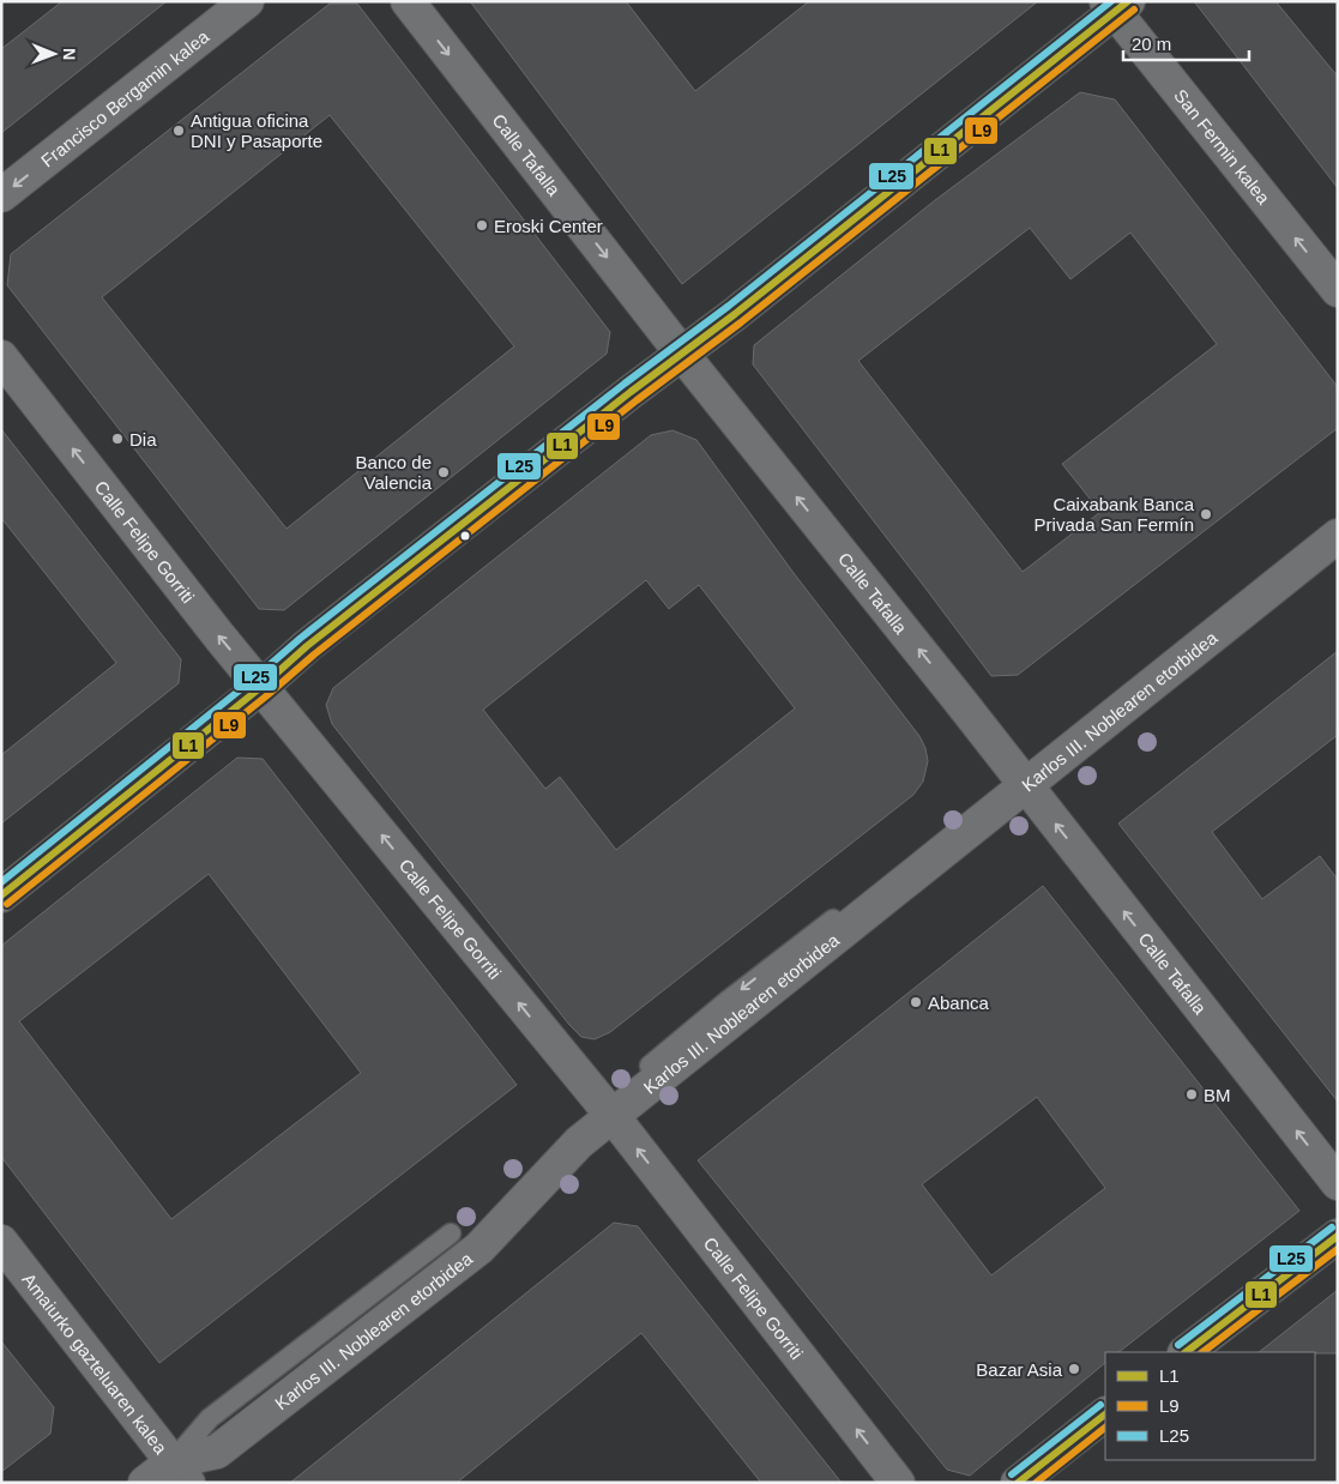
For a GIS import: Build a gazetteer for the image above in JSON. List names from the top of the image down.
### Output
{
  "streets": {
    "street": [
      "Francisco Bergamin kalea",
      "San Fermin kalea",
      "Calle Tafalla",
      "Calle Felipe Gorriti",
      "Karlos III. Noblearen etorbidea",
      "Amaiurko gazteluaren kalea"
    ]
  },
  "crossings": [
    ["Calle Tafalla", "Karlos III. Noblearen etorbidea"],
    ["Calle Felipe Gorriti", "Karlos III. Noblearen etorbidea"],
    ["Karlos III. Noblearen etorbidea", "Amaiurko gazteluaren kalea"]
  ],
  "one_way": ["Francisco Bergamin kalea", "San Fermin kalea", "Calle Felipe Gorriti"],
  "places": [
    "Antigua oficina DNI y Pasaporte",
    "Eroski Center",
    "Dia",
    "Banco de Valencia",
    "Caixabank Banca Privada San Fermín",
    "Abanca",
    "BM",
    "Bazar Asia"
  ],
  "lines": ["transit line L1", "transit line L25", "transit line L9"],
  "legend": ["L1", "L9", "L25"],
  "scale_bar": "20 m",
  "north": "right"
}
